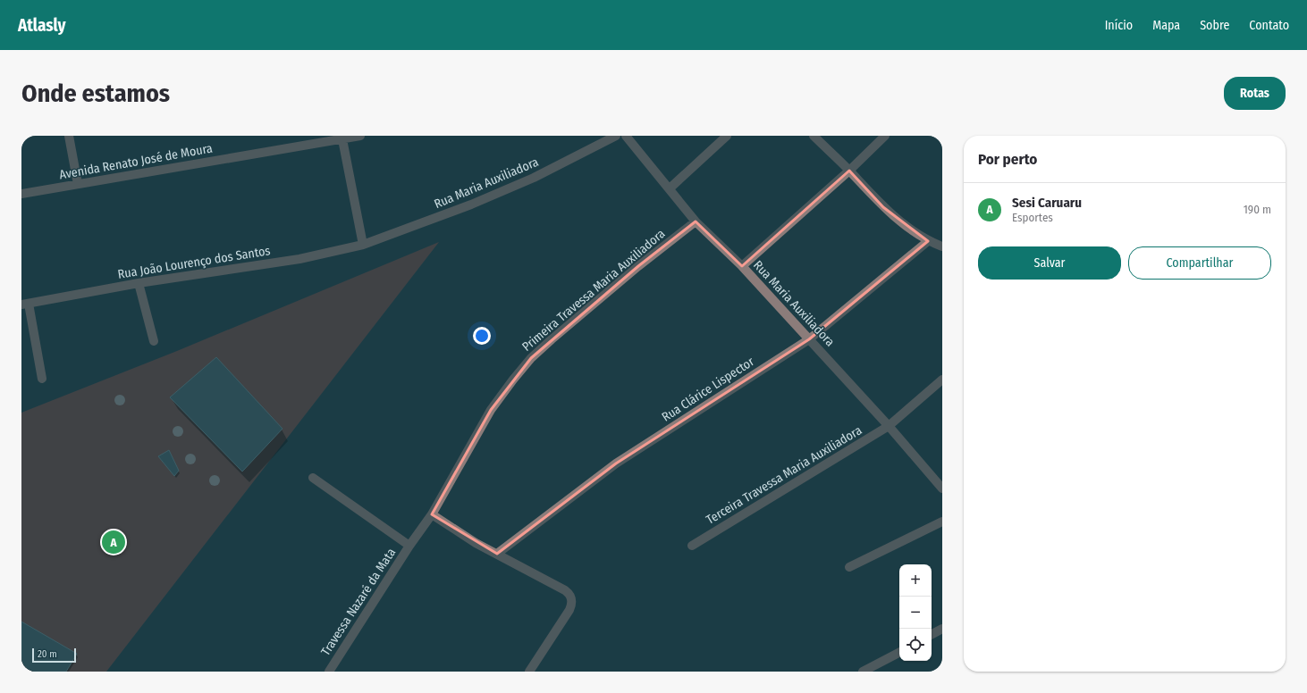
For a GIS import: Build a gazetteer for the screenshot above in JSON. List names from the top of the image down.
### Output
{
  "streets": {
    "street": [
      "Avenida Renato José de Moura",
      "Rua Maria Auxiliadora",
      "Rua João Lourenço dos Santos",
      "Primeira Travessa Maria Auxiliadora",
      "Rua Clárice Lispector",
      "Terceira Travessa Maria Auxiliadora",
      "Travessa Nazaré da Mata"
    ]
  },
  "crossings": [
    ["Rua Maria Auxiliadora", "Rua João Lourenço dos Santos"],
    ["Rua Maria Auxiliadora", "Primeira Travessa Maria Auxiliadora"],
    ["Rua Maria Auxiliadora", "Rua Clárice Lispector"],
    ["Rua Maria Auxiliadora", "Terceira Travessa Maria Auxiliadora"],
    ["Primeira Travessa Maria Auxiliadora", "Travessa Nazaré da Mata"]
  ],
  "scale_bar": "20 m",
  "page": {
    "header": "Atlasly",
    "nav": [
      "Início",
      "Mapa",
      "Sobre",
      "Contato"
    ],
    "buttons": [
      "Rotas",
      ["Salvar", "Compartilhar"]
    ],
    "title": "Onde estamos",
    "heading": "Por perto",
    "list": [
      {
        "mark": "A",
        "name": "Sesi Caruaru",
        "note": "Esportes",
        "value": "190 m"
      }
    ],
    "pins": "A",
    "map_buttons": ["+", "−"],
    "scale": "20 m"
  }
}
